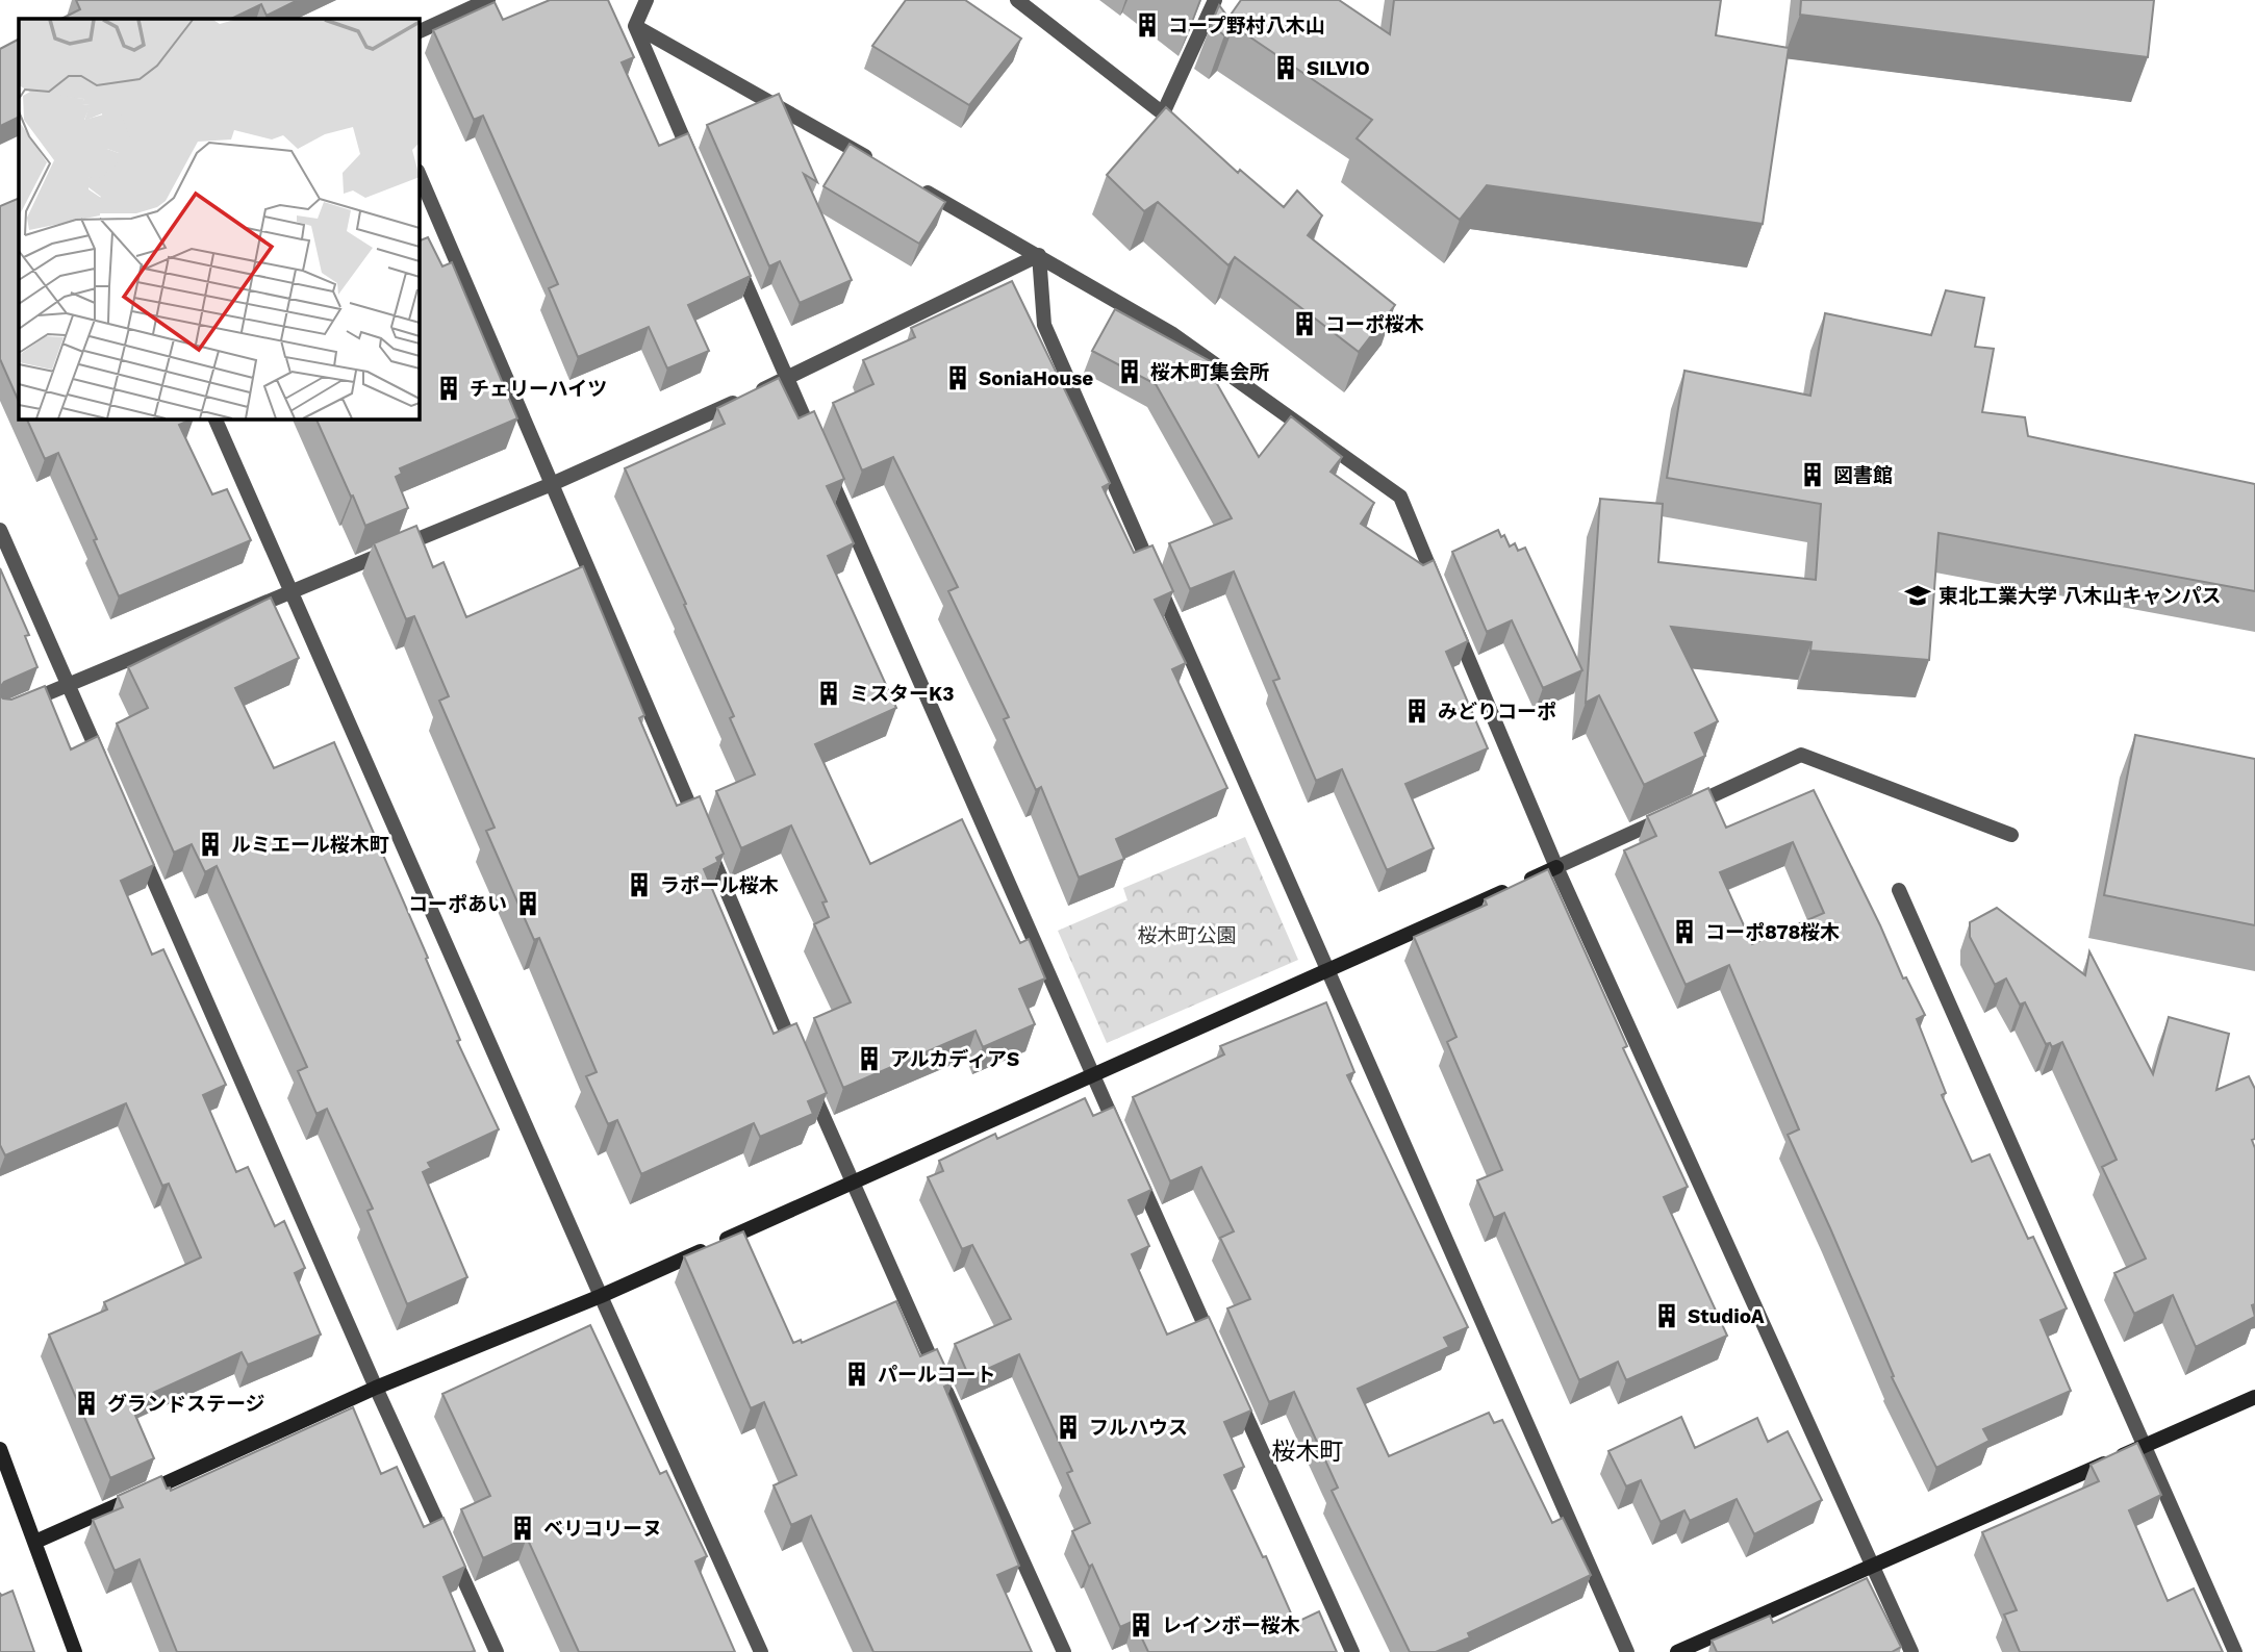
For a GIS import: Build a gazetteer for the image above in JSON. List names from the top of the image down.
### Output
{
  "districts": ["桜木町"],
  "parks": ["桜木町公園"],
  "places": {
    "building": [
      "コープ野村八木山",
      "SILVIO",
      "コーポ桜木",
      "桜木町集会所",
      "SoniaHouse",
      "チェリーハイツ",
      "図書館",
      "ミスターK3",
      "みどりコーポ",
      "ルミエール桜木町",
      "ラポール桜木",
      "コーポあい",
      "コーポ878桜木",
      "アルカディアS",
      "StudioA",
      "パールコート",
      "グランドステージ",
      "フルハウス",
      "ベリコリーヌ",
      "レインボー桜木"
    ],
    "school or university": ["東北工業大学 八木山キャンパス"]
  }
}
